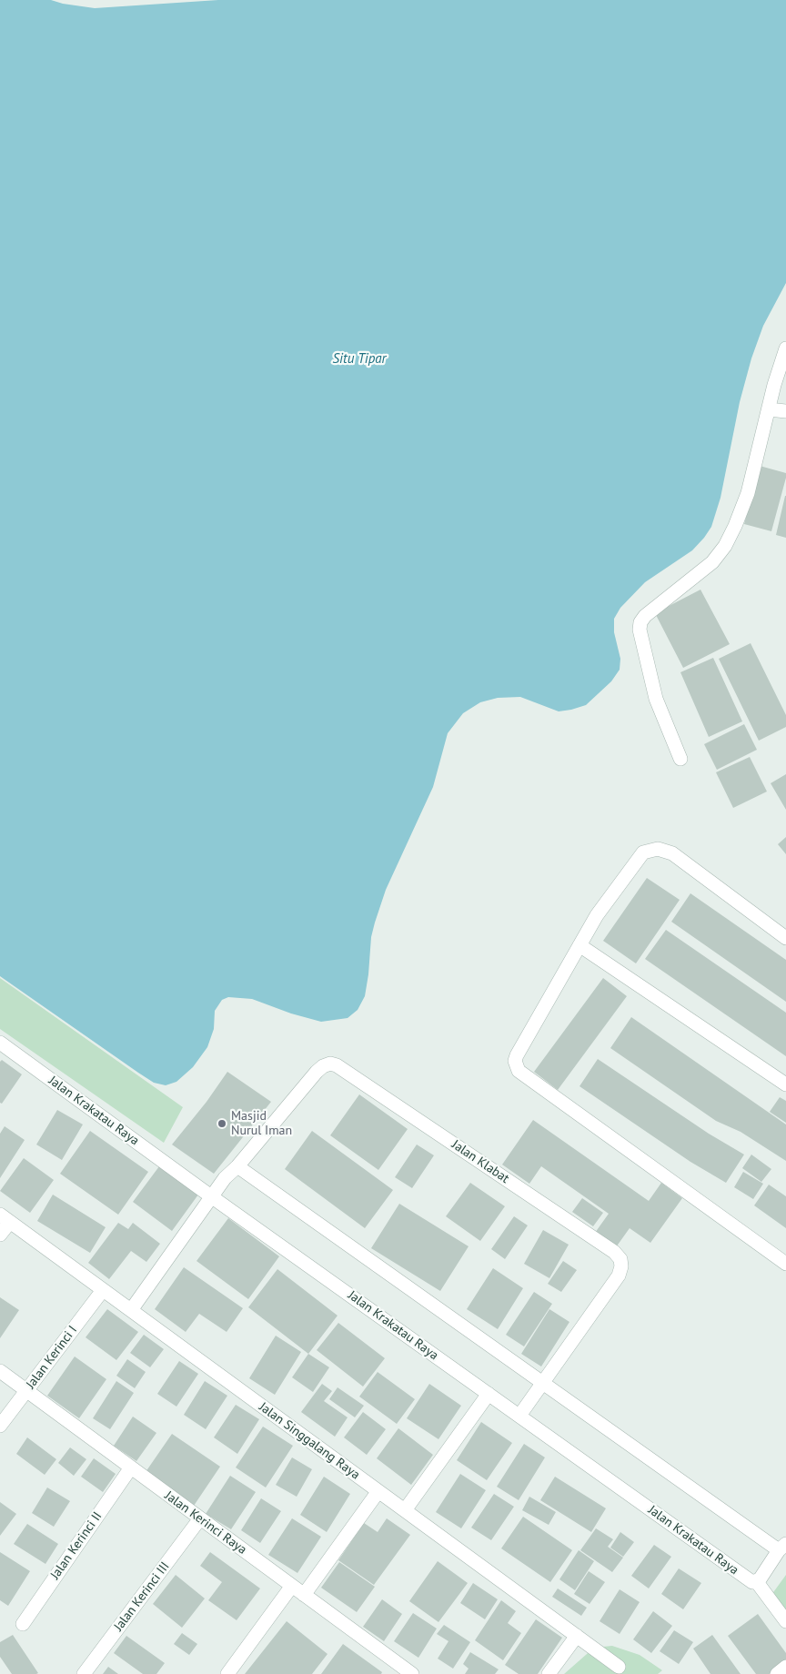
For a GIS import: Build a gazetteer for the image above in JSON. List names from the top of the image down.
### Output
{
  "streets": {
    "street": [
      "Jalan Krakatau Raya",
      "Jalan Klabat",
      "Jalan Kerinci I",
      "Jalan Singgalang Raya",
      "Jalan Kerinci Raya",
      "Jalan Kerinci II",
      "Jalan Kerinci III"
    ]
  },
  "crossings": [
    ["Jalan Krakatau Raya", "Jalan Klabat"],
    ["Jalan Klabat", "Jalan Singgalang Raya"],
    ["Jalan Kerinci I", "Jalan Singgalang Raya"],
    ["Jalan Kerinci I", "Jalan Kerinci Raya"],
    ["Jalan Kerinci Raya", "Jalan Kerinci II"],
    ["Jalan Kerinci Raya", "Jalan Kerinci III"]
  ],
  "water": ["Situ Tipar"],
  "places": ["Masjid Nurul Iman"]
}
